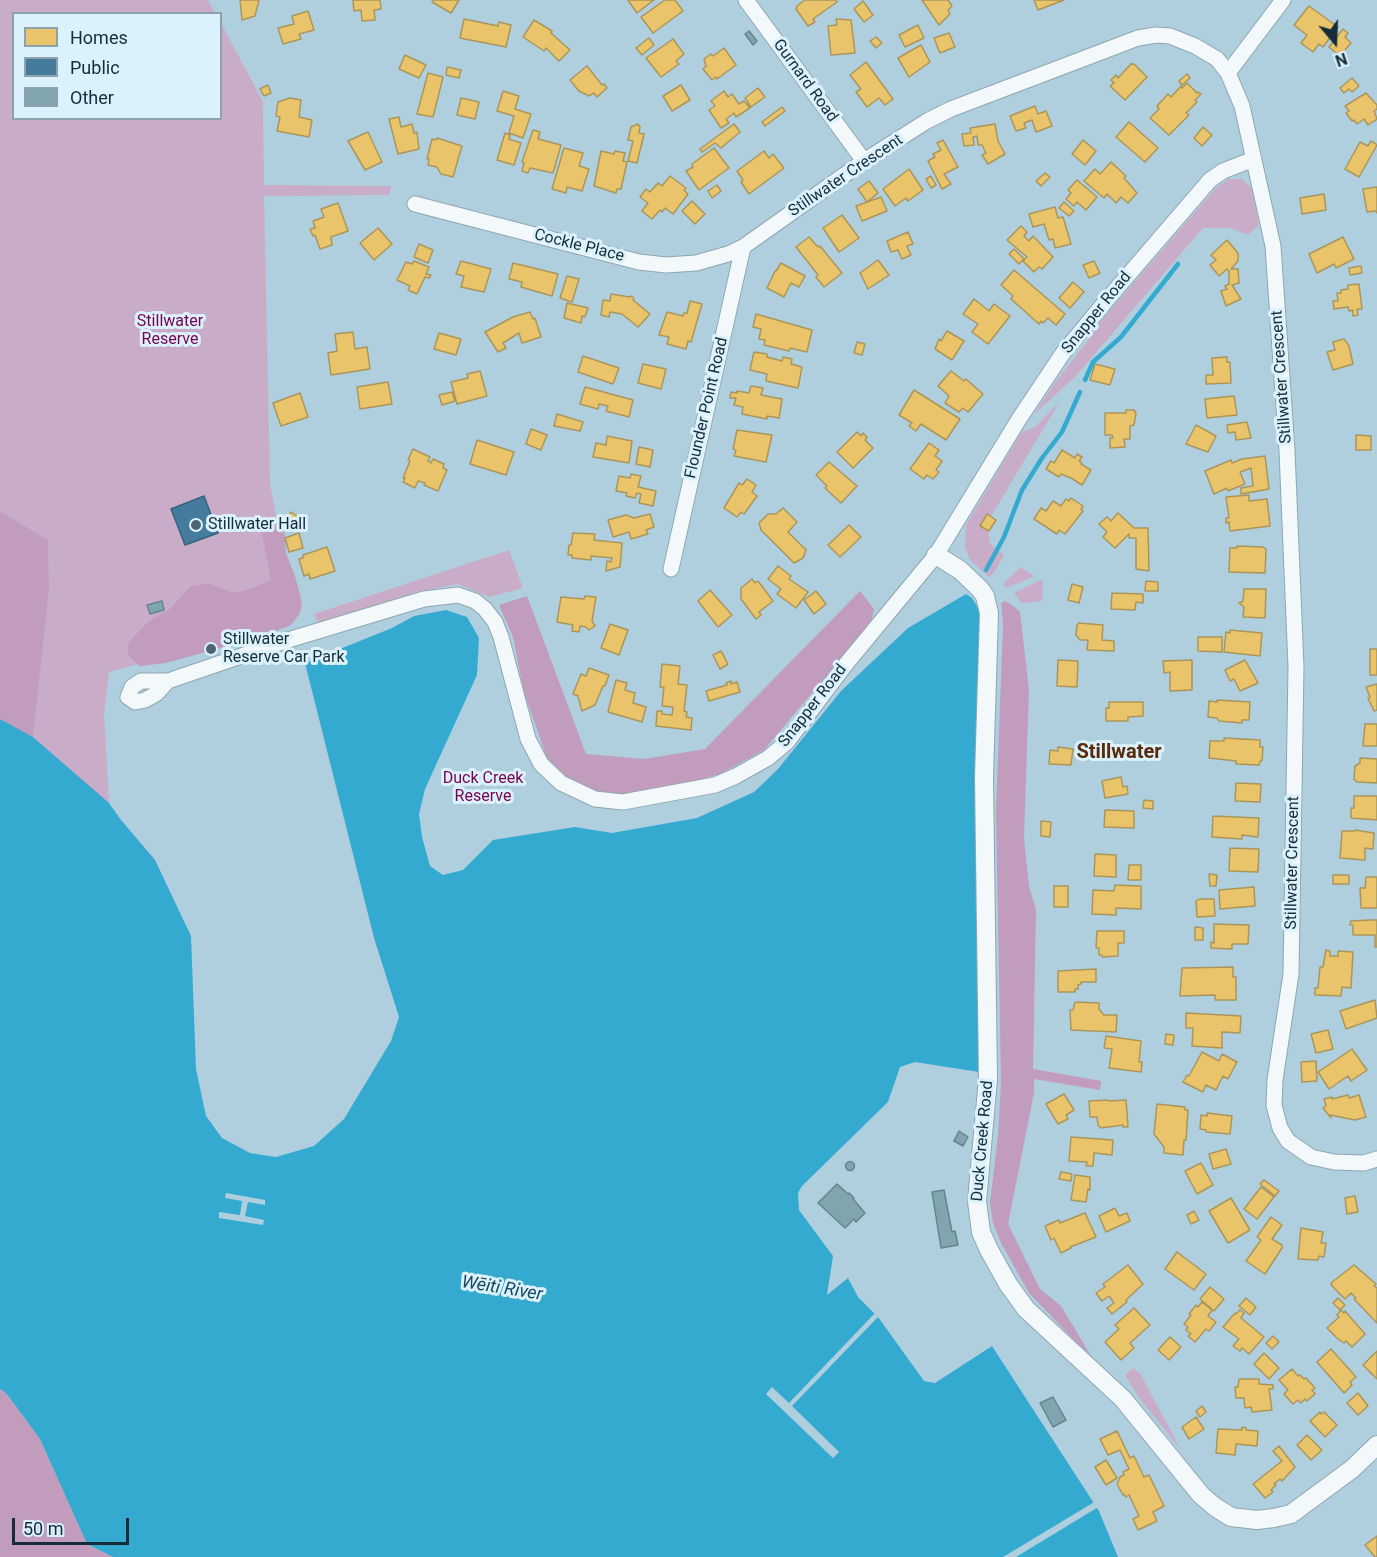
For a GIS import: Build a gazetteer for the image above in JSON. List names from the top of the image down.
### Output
{
  "streets": {
    "street": [
      "Gurnard Road",
      "Stillwater Crescent",
      "Cockle Place",
      "Snapper Road",
      "Flounder Point Road",
      "Duck Creek Road"
    ]
  },
  "crossings": [
    ["Gurnard Road", "Stillwater Crescent"],
    ["Stillwater Crescent", "Cockle Place"],
    ["Stillwater Crescent", "Snapper Road"],
    ["Stillwater Crescent", "Flounder Point Road"],
    ["Cockle Place", "Flounder Point Road"],
    ["Snapper Road", "Duck Creek Road"]
  ],
  "districts": ["Stillwater"],
  "water": ["Wēiti River"],
  "parks": ["Stillwater Reserve", "Duck Creek Reserve"],
  "places": ["Stillwater Hall", "Stillwater Reserve Car Park"],
  "legend": ["Homes", "Public", "Other"],
  "scale_bar": "50 m",
  "north": "bottom"
}
